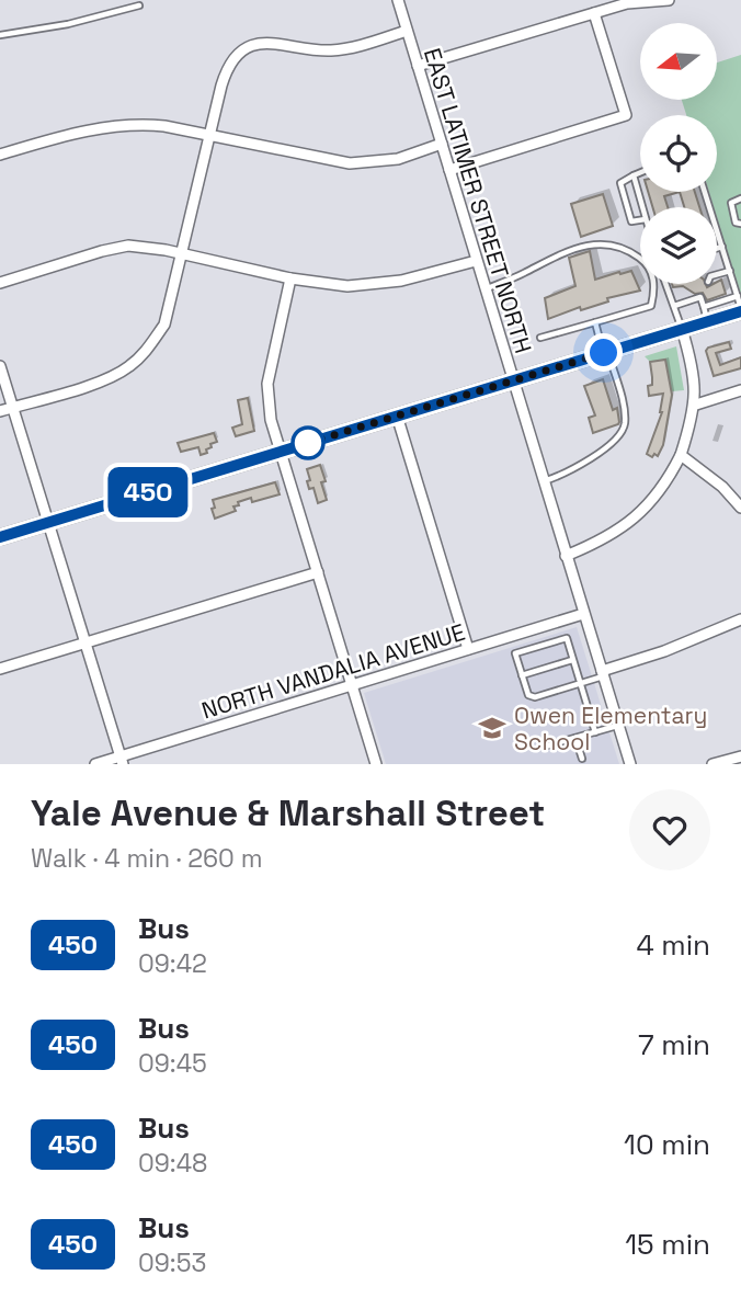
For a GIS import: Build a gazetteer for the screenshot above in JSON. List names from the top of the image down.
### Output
{
  "streets": {
    "street": ["EAST LATIMER STREET NORTH", "NORTH VANDALIA AVENUE"]
  },
  "crossings": [
    ["EAST LATIMER STREET NORTH", "NORTH VANDALIA AVENUE"]
  ],
  "places": {
    "school or university": ["Owen Elementary School"]
  },
  "lines": ["bus line 450"],
  "north": "left",
  "page": {
    "on_map": "450",
    "heading": ["Yale Avenue & Marshall Street", "Walk · 4 min · 260 m"],
    "list": [
      {
        "mark": "450",
        "name": "Bus",
        "note": "09:42",
        "value": "4 min"
      },
      {
        "mark": "450",
        "name": "Bus",
        "note": "09:45",
        "value": "7 min"
      },
      {
        "mark": "450",
        "name": "Bus",
        "note": "09:48",
        "value": "10 min"
      },
      {
        "mark": "450",
        "name": "Bus",
        "note": "09:53",
        "value": "15 min"
      }
    ]
  }
}
